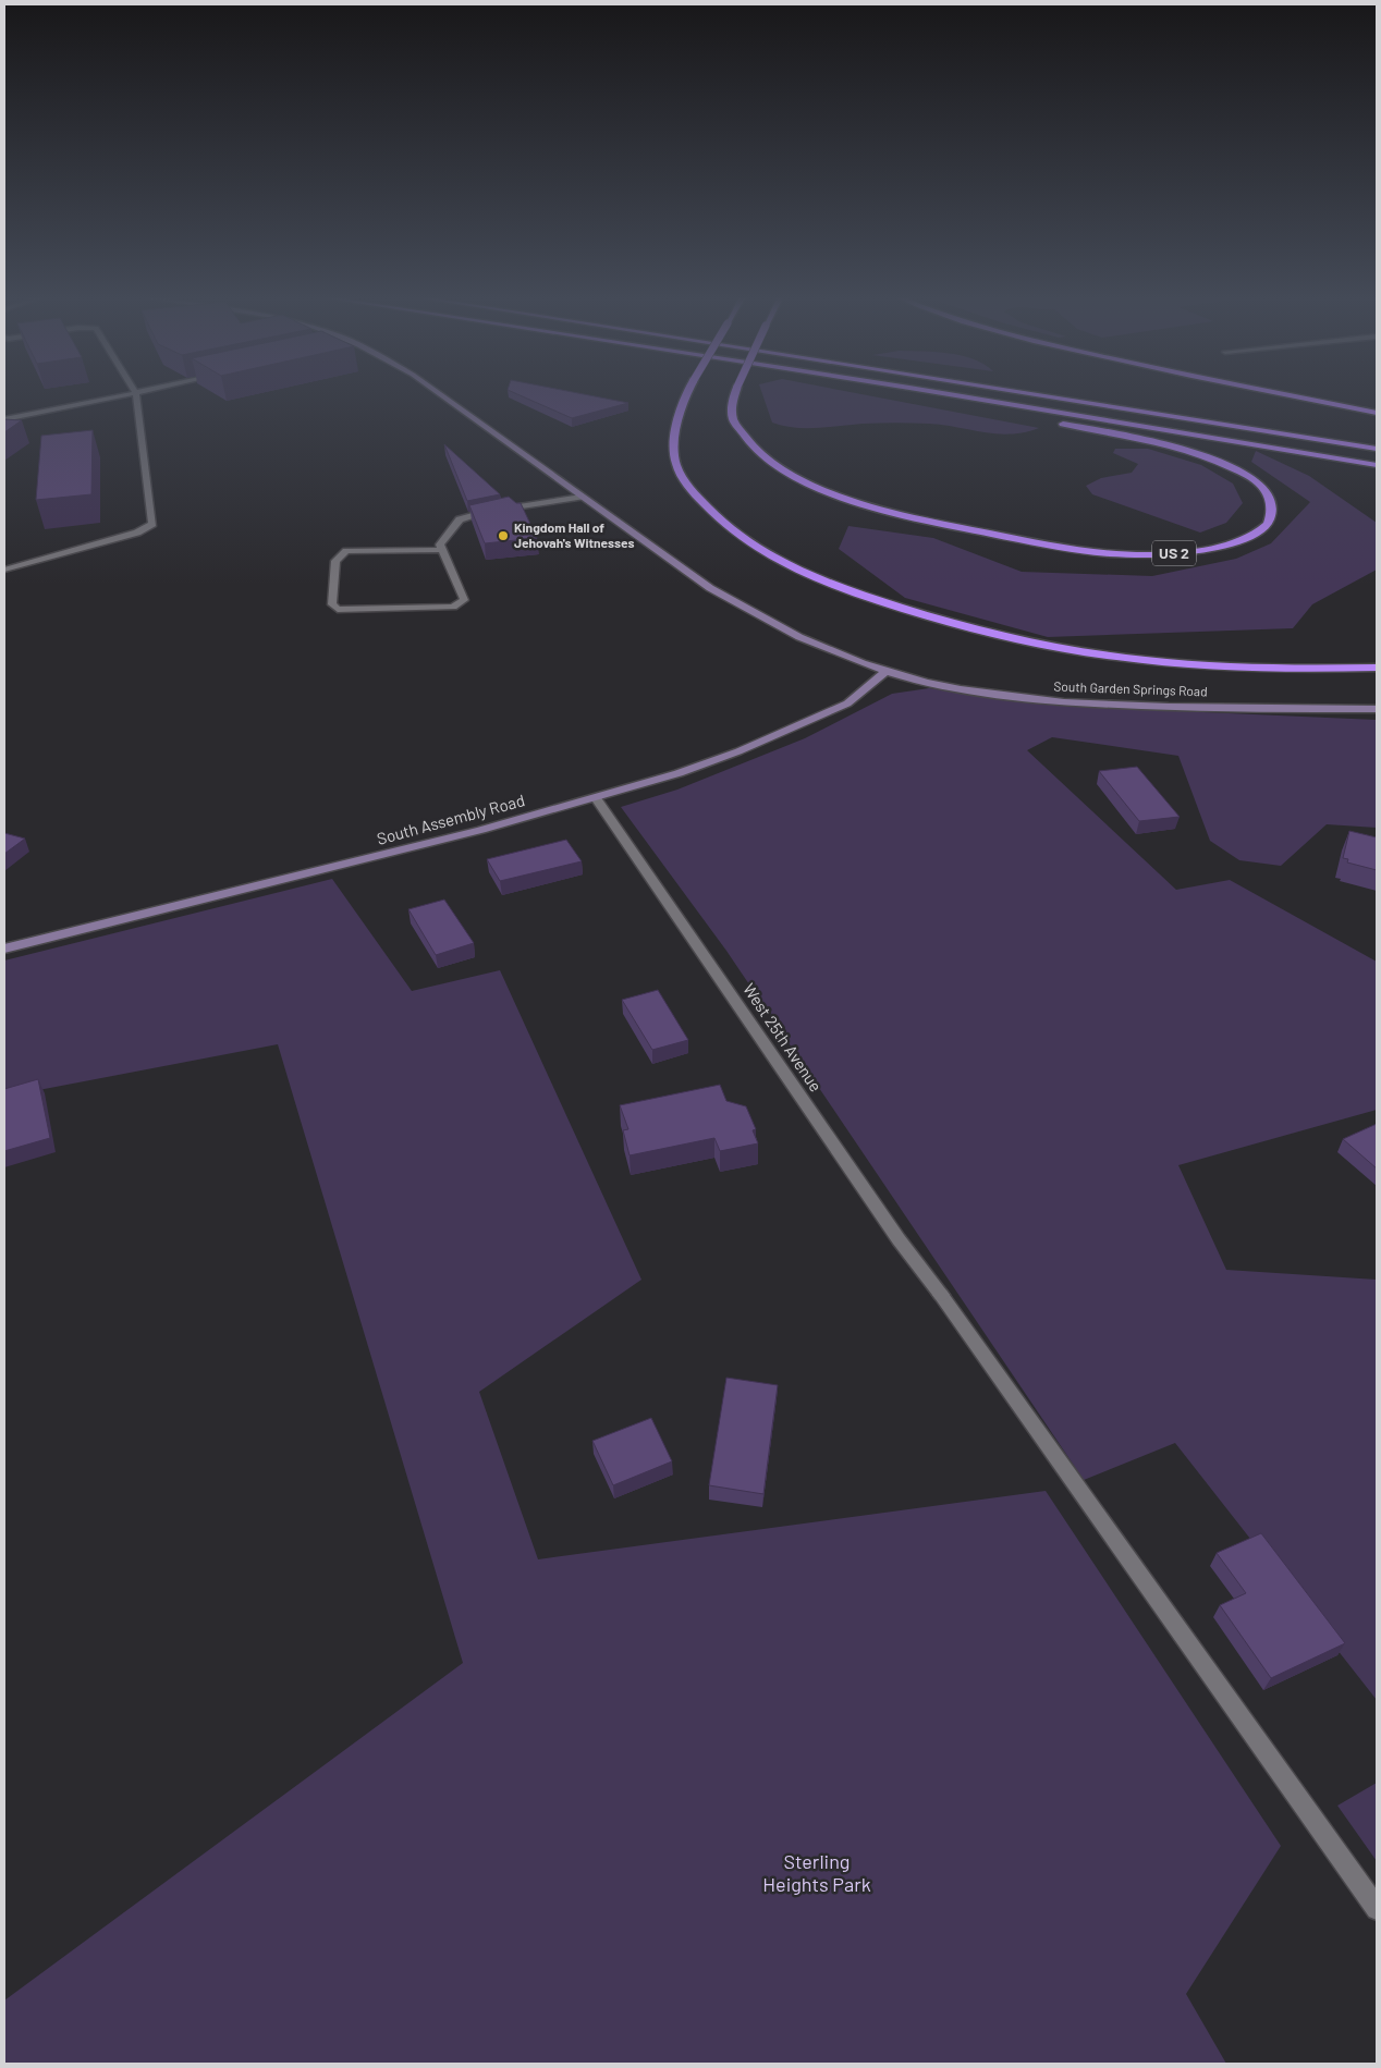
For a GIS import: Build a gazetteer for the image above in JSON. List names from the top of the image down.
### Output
{
  "streets": {
    "highway": ["US 2"],
    "street": ["South Garden Springs Road", "South Assembly Road", "West 25th Avenue"]
  },
  "crossings": [
    ["South Garden Springs Road", "South Assembly Road"],
    ["South Assembly Road", "West 25th Avenue"]
  ],
  "parks": ["Sterling Heights Park"],
  "places": ["Kingdom Hall of Jehovah's Witnesses"]
}
